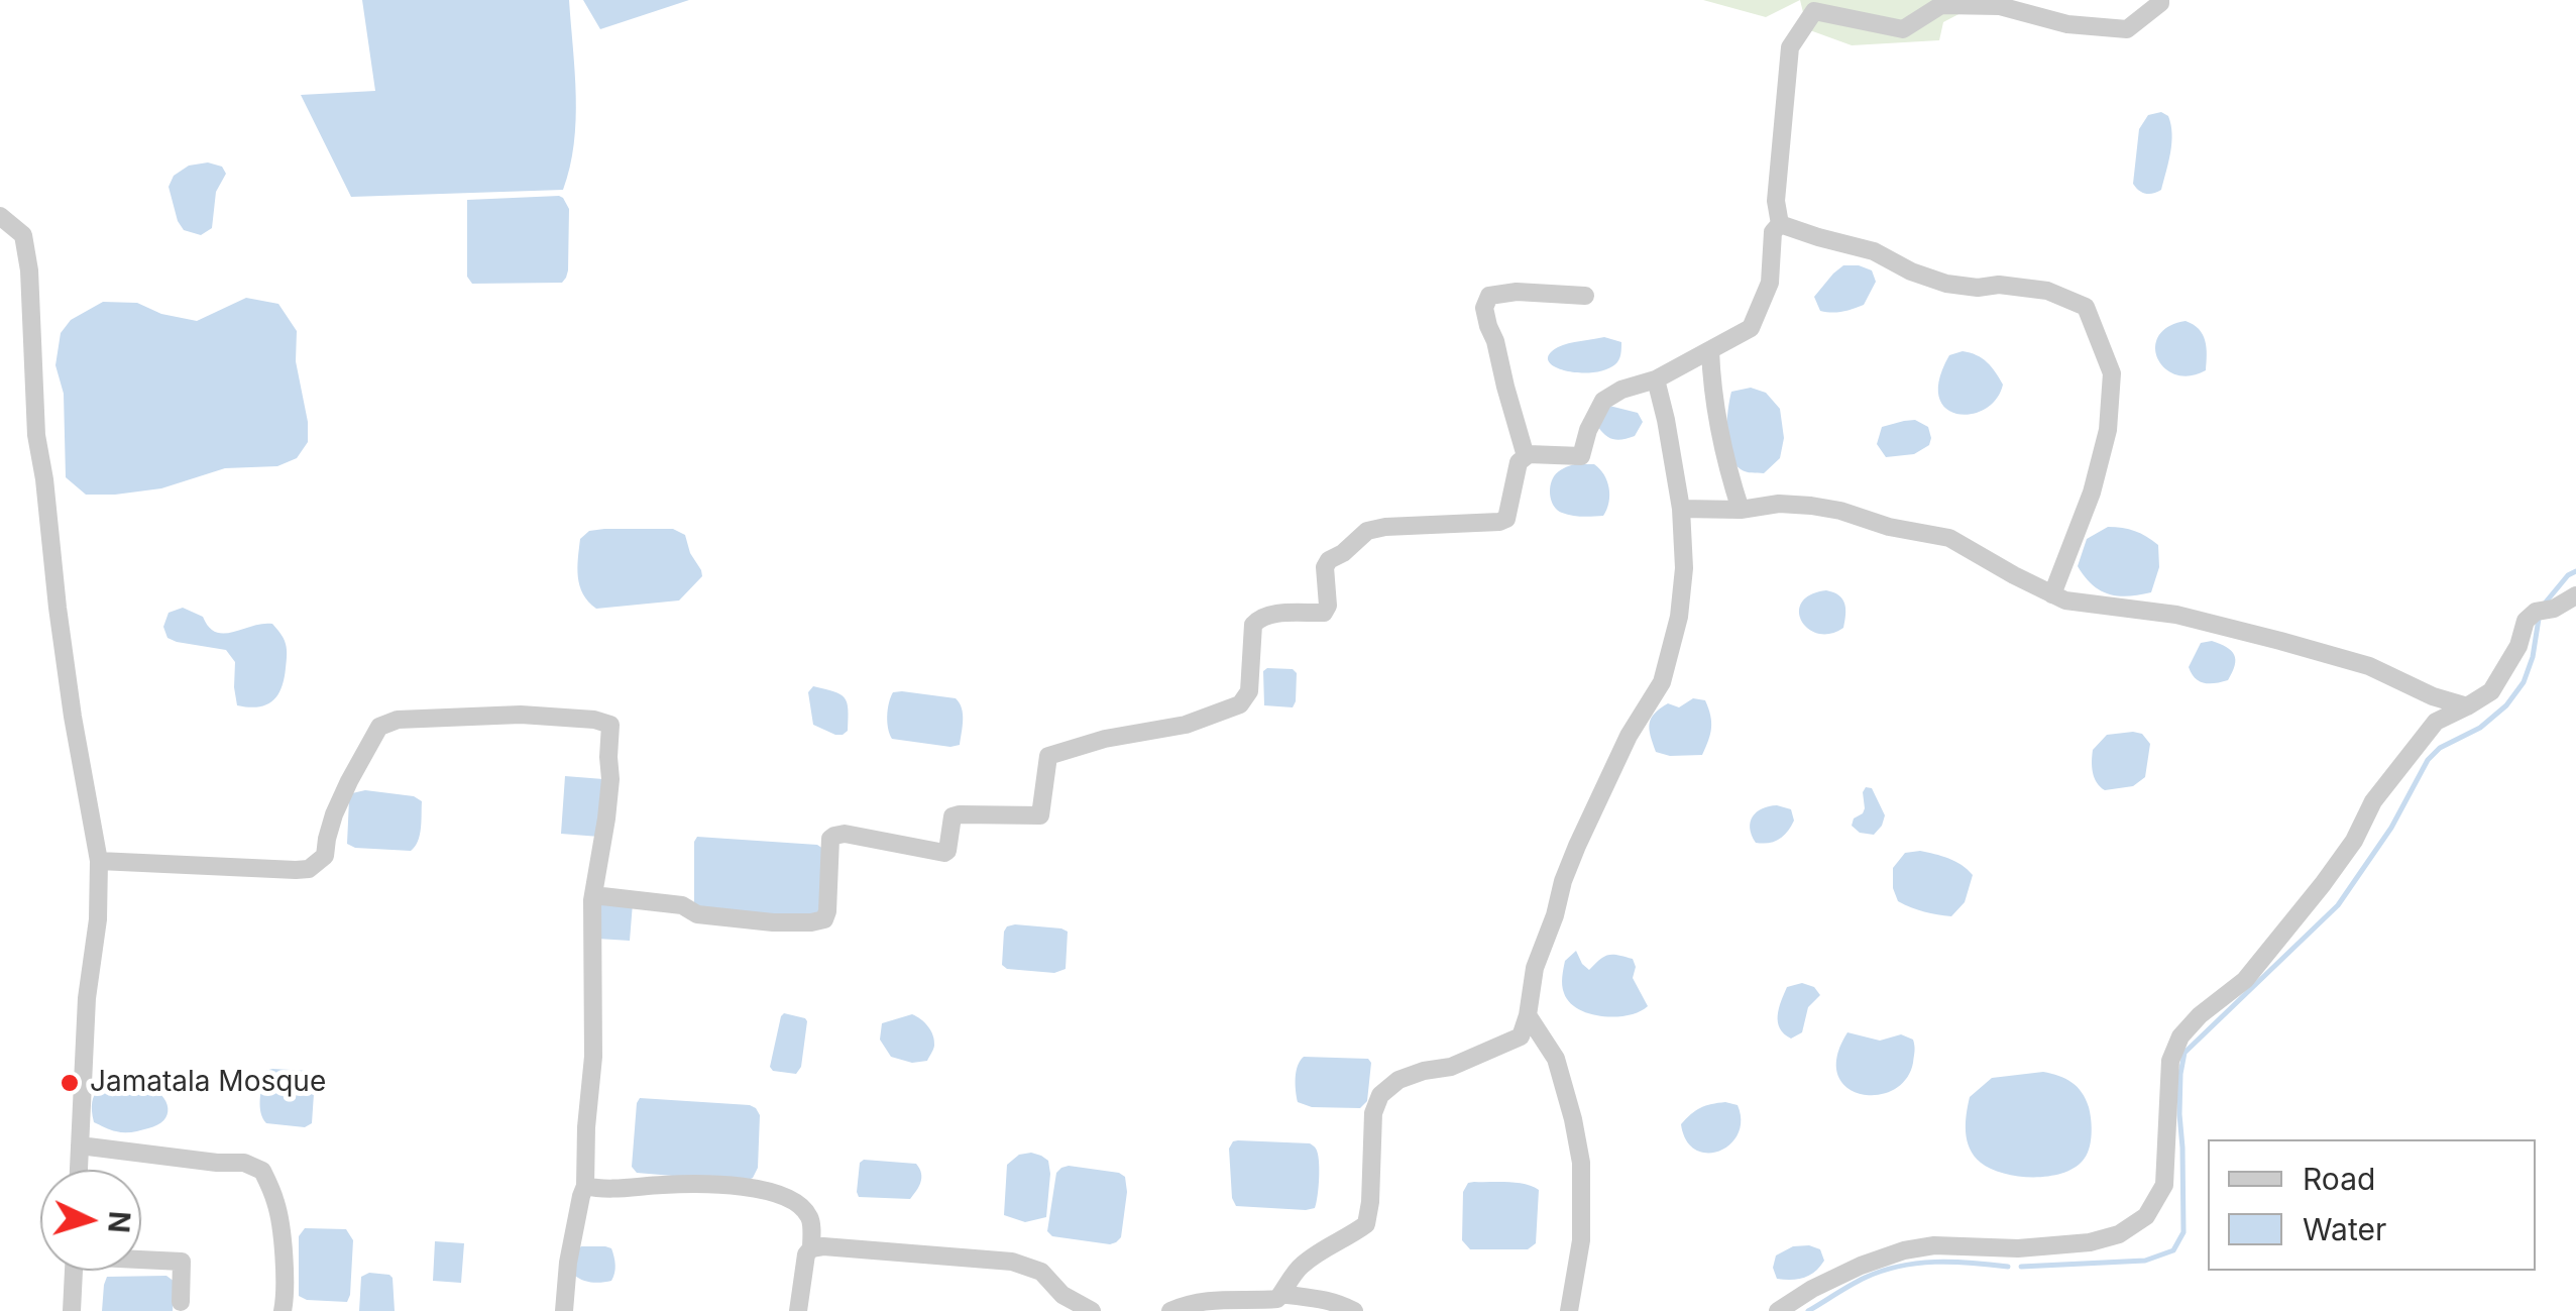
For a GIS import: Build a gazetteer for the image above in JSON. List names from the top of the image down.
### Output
{
  "places": ["Jamatala Mosque"],
  "legend": ["Road", "Water"],
  "north": "right"
}
